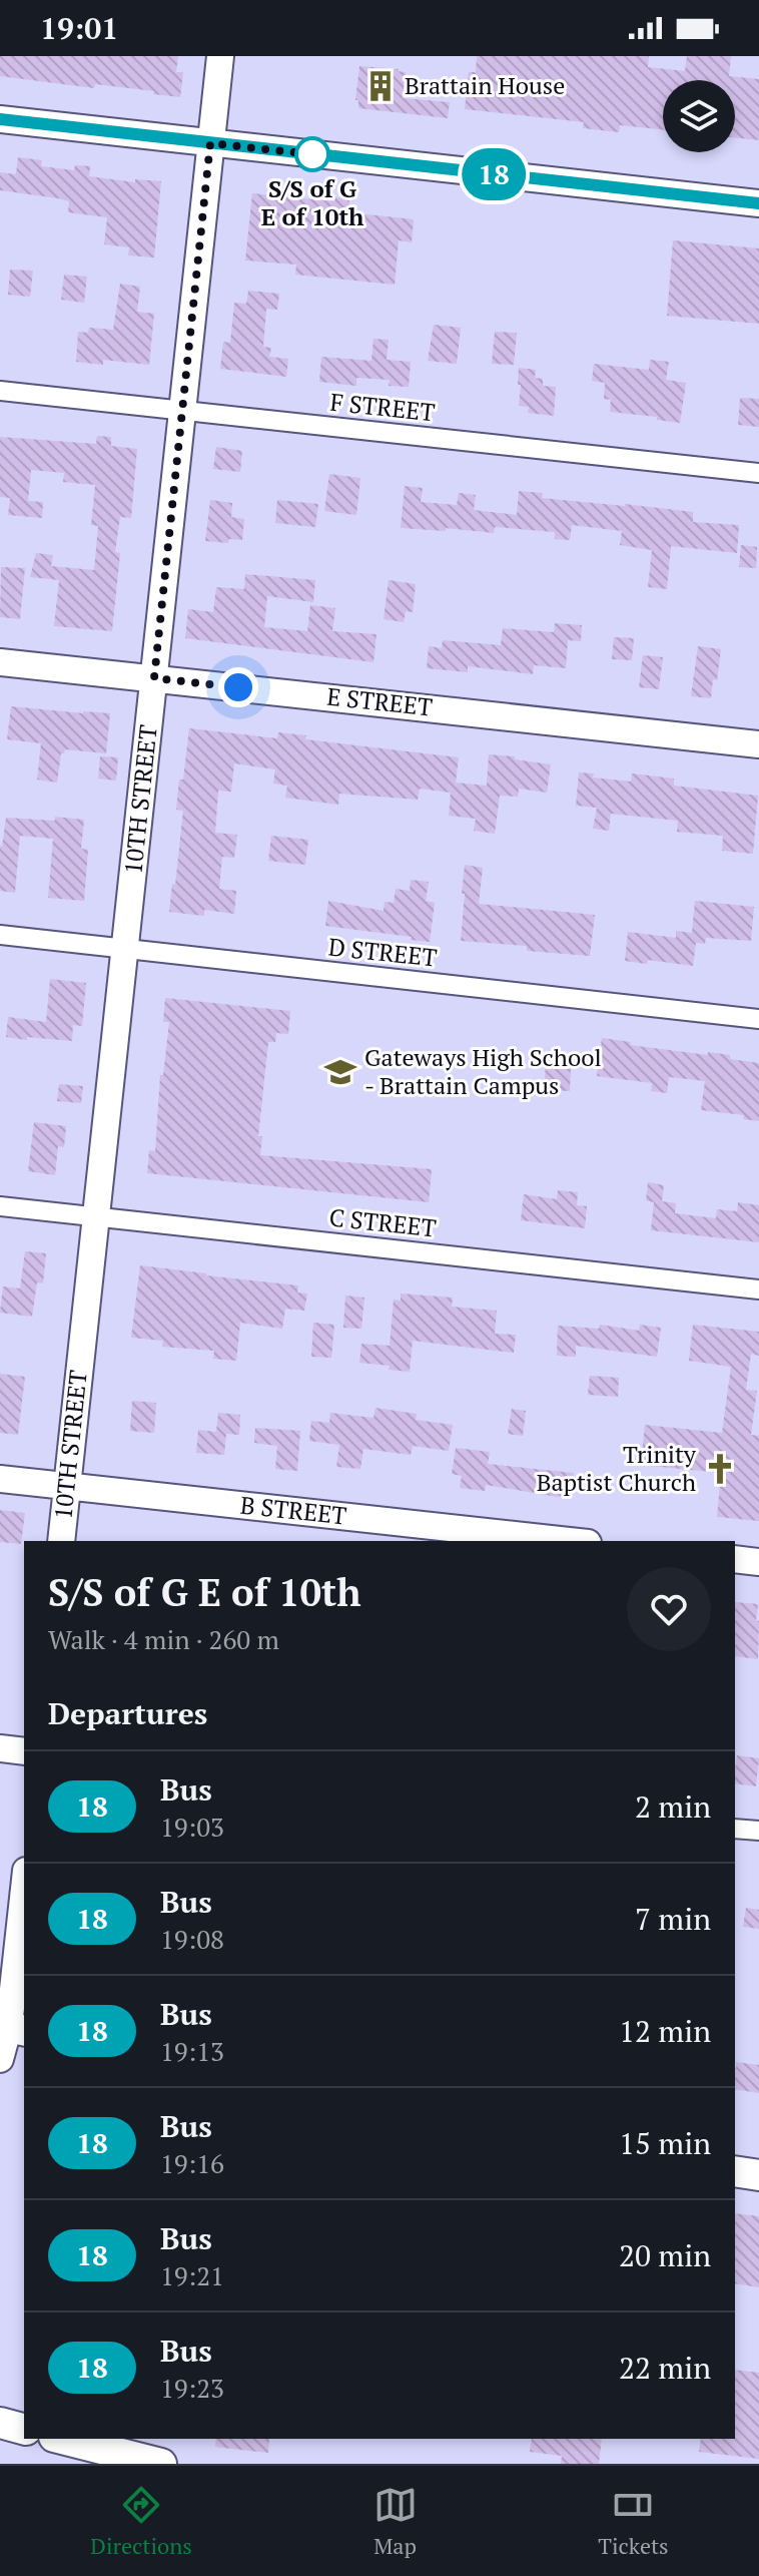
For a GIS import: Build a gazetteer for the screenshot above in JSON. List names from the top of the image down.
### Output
{
  "streets": {
    "street": [
      "F STREET",
      "E STREET",
      "10TH STREET",
      "D STREET",
      "C STREET",
      "B STREET"
    ]
  },
  "crossings": [
    ["F STREET", "10TH STREET"],
    ["E STREET", "10TH STREET"],
    ["10TH STREET", "D STREET"],
    ["10TH STREET", "C STREET"],
    ["10TH STREET", "B STREET"]
  ],
  "places": {
    "building": ["Brattain House"],
    "other": ["S/S of G E of 10th"],
    "school or university": ["Gateways High School - Brattain Campus"],
    "church": ["Trinity Baptist Church"]
  },
  "lines": ["bus line 18"],
  "page": {
    "status": "19:01",
    "on_map": "18",
    "heading": [
      ["S/S of G E of 10th", "Walk · 4 min · 260 m"],
      "Departures"
    ],
    "list": [
      {
        "mark": "18",
        "name": "Bus",
        "note": "19:03",
        "value": "2 min"
      },
      {
        "mark": "18",
        "name": "Bus",
        "note": "19:08",
        "value": "7 min"
      },
      {
        "mark": "18",
        "name": "Bus",
        "note": "19:13",
        "value": "12 min"
      },
      {
        "mark": "18",
        "name": "Bus",
        "note": "19:16",
        "value": "15 min"
      },
      {
        "mark": "18",
        "name": "Bus",
        "note": "19:21",
        "value": "20 min"
      },
      {
        "mark": "18",
        "name": "Bus",
        "note": "19:23",
        "value": "22 min"
      }
    ],
    "tabs": ["Directions", "Map", "Tickets"]
  }
}
